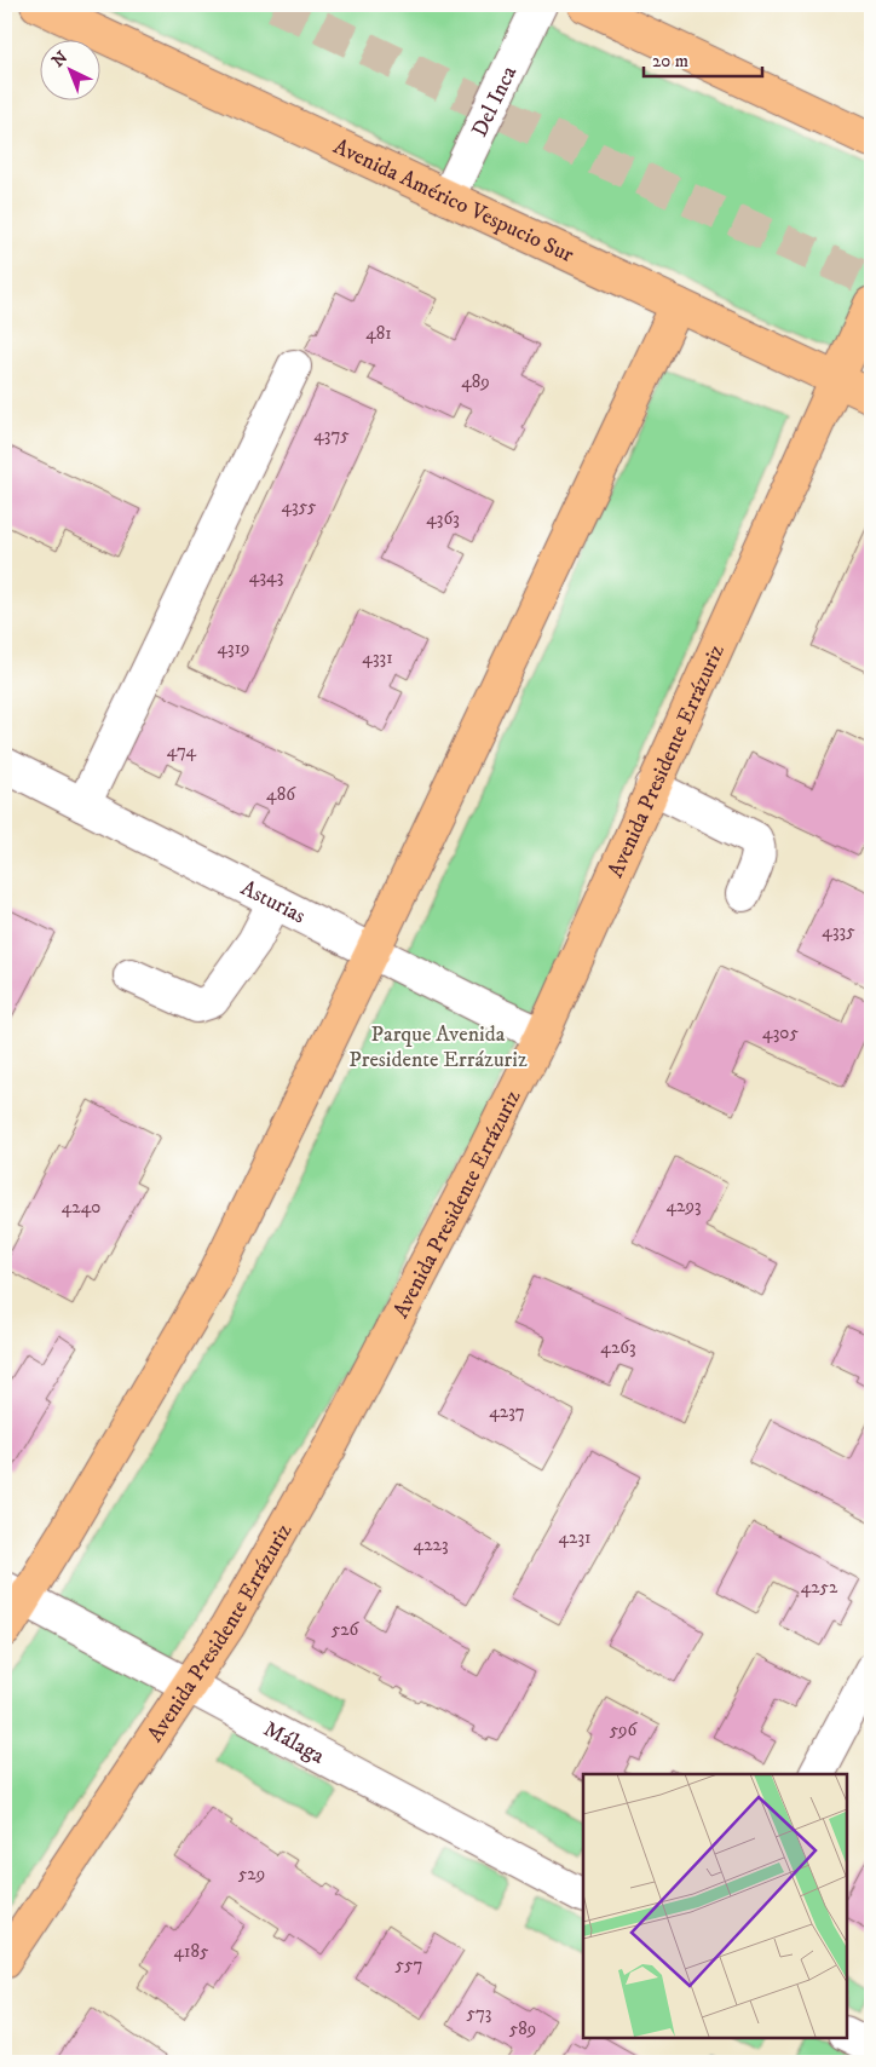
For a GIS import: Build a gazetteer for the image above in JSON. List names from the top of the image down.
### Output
{
  "streets": {
    "main road": ["Avenida Américo Vespucio Sur", "Avenida Presidente Errázuriz"],
    "street": ["Del Inca", "Asturias", "Málaga"]
  },
  "crossings": [
    ["Del Inca", "Avenida Américo Vespucio Sur"],
    ["Avenida Américo Vespucio Sur", "Avenida Presidente Errázuriz"],
    ["Avenida Presidente Errázuriz", "Asturias"],
    ["Avenida Presidente Errázuriz", "Málaga"]
  ],
  "parks": ["Parque Avenida Presidente Errázuriz"],
  "house_numbers": [
    "481",
    "489",
    "4375",
    "4355",
    "4363",
    "4343",
    "4319",
    "4331",
    "474",
    "486",
    "4335",
    "4305",
    "4293",
    "4240",
    "4263",
    "4237",
    "4231",
    "4223",
    "4252",
    "526",
    "596",
    "529",
    "4185",
    "557",
    "573",
    "589"
  ],
  "scale_bar": "20 m",
  "north": "top left"
}
